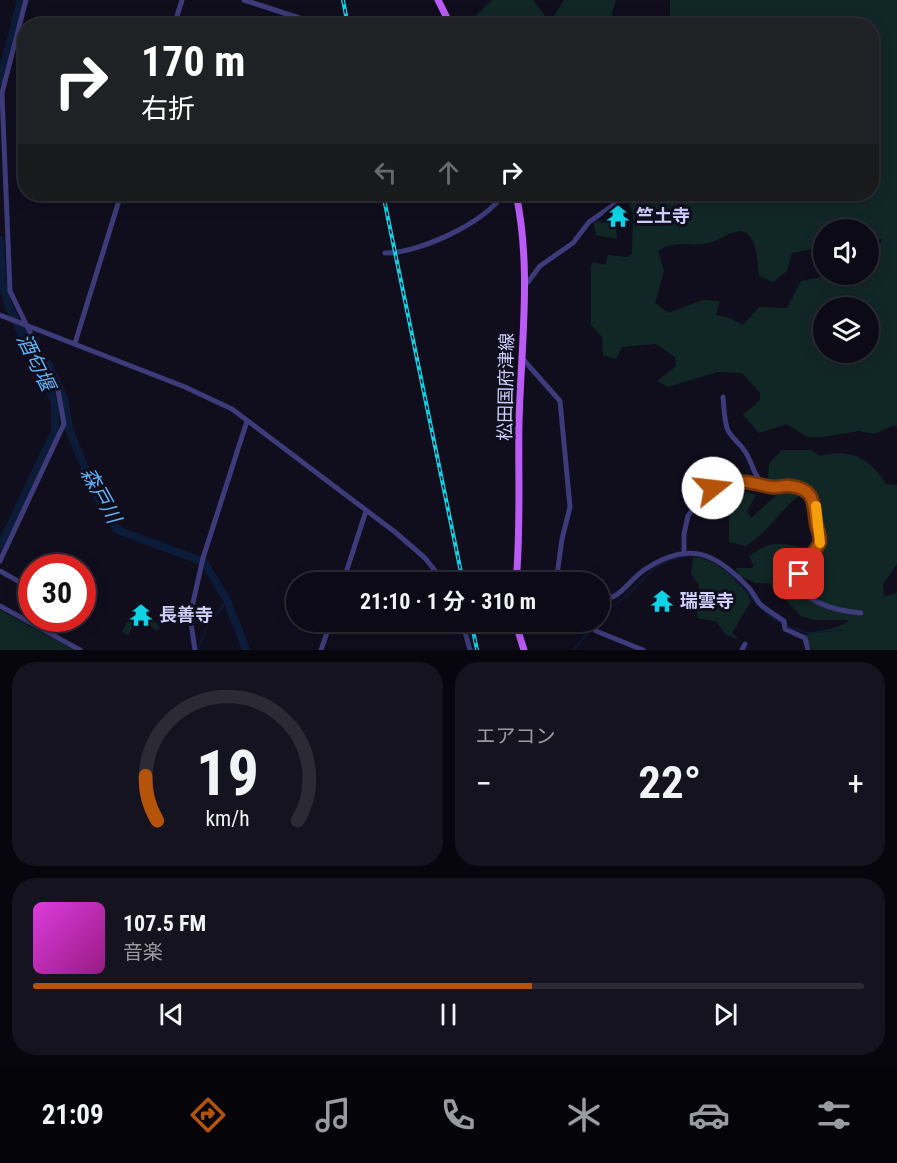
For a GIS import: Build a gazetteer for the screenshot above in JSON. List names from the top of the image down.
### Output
{
  "streets": {
    "main road": ["松田国府津線"]
  },
  "water": ["酒匂堰", "森戸川"],
  "places": {
    "temple": ["竺土寺", "瑞雲寺", "長善寺"]
  },
  "page": {
    "turn": ["170 m", "右折"],
    "limit": "30",
    "trip": "21:10 · 1 分 · 310 m",
    "tile": "エアコン",
    "heat": ["−", "22°", "+"],
    "song": ["107.5 FM", "音楽"],
    "tabs": "21:09",
    "gauge": ["19", "km/h"]
  }
}
